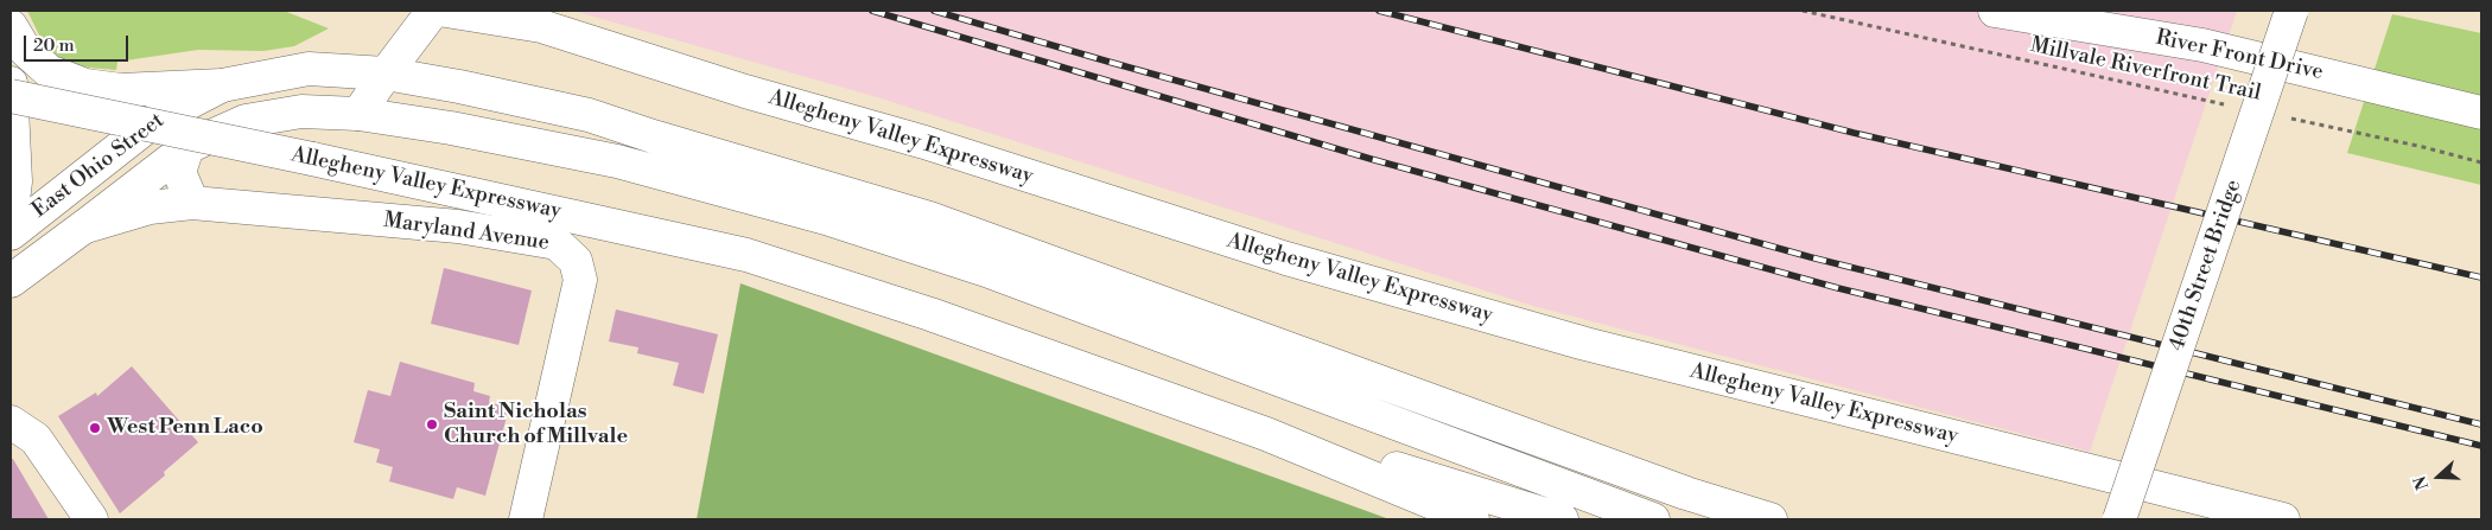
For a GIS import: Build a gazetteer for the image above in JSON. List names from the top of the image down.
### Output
{
  "streets": {
    "main road": [
      "River Front Drive",
      "Allegheny Valley Expressway",
      "East Ohio Street",
      "Maryland Avenue",
      "40th Street Bridge"
    ],
    "path": ["Millvale Riverfront Trail"]
  },
  "crossings": [
    ["East Ohio Street", "Maryland Avenue"]
  ],
  "places": ["Saint Nicholas Church of Millvale", "West Penn Laco"],
  "scale_bar": "20 m",
  "north": "left"
}
